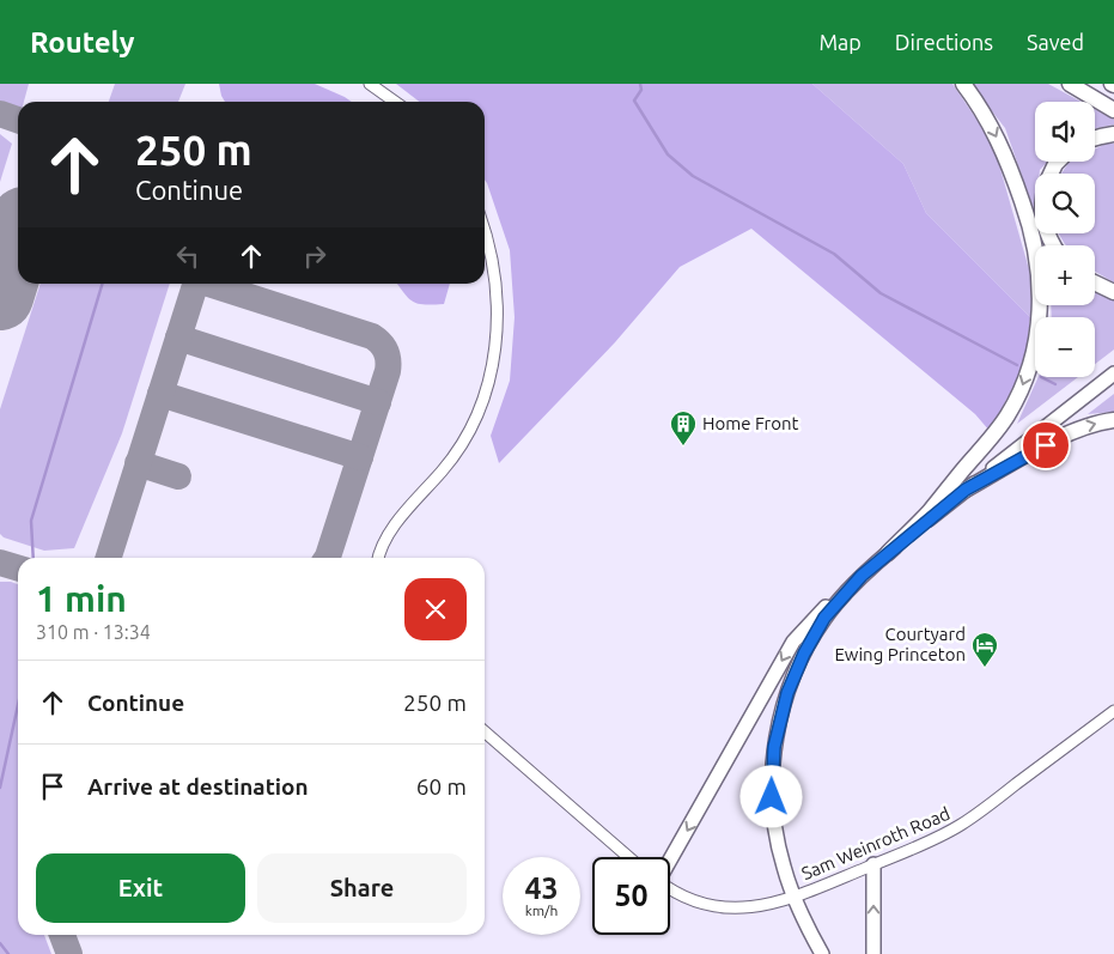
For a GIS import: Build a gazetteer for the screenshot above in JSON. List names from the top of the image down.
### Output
{
  "streets": {
    "street": ["Sam Weinroth Road"]
  },
  "places": {
    "building": ["Home Front"],
    "hotel": ["Courtyard Ewing Princeton"]
  },
  "page": {
    "header": "Routely",
    "nav": ["Map", "Directions", "Saved"],
    "map_buttons": ["+", "−"],
    "turn": ["250 m", "Continue"],
    "heading": ["1 min", "310 m · 13:34"],
    "list": [
      {
        "name": "Continue",
        "value": "250 m"
      },
      {
        "name": "Arrive at destination",
        "value": "60 m"
      }
    ],
    "buttons": ["Exit", "Share"],
    "speed": "43 km/h",
    "limit": "50"
  }
}
